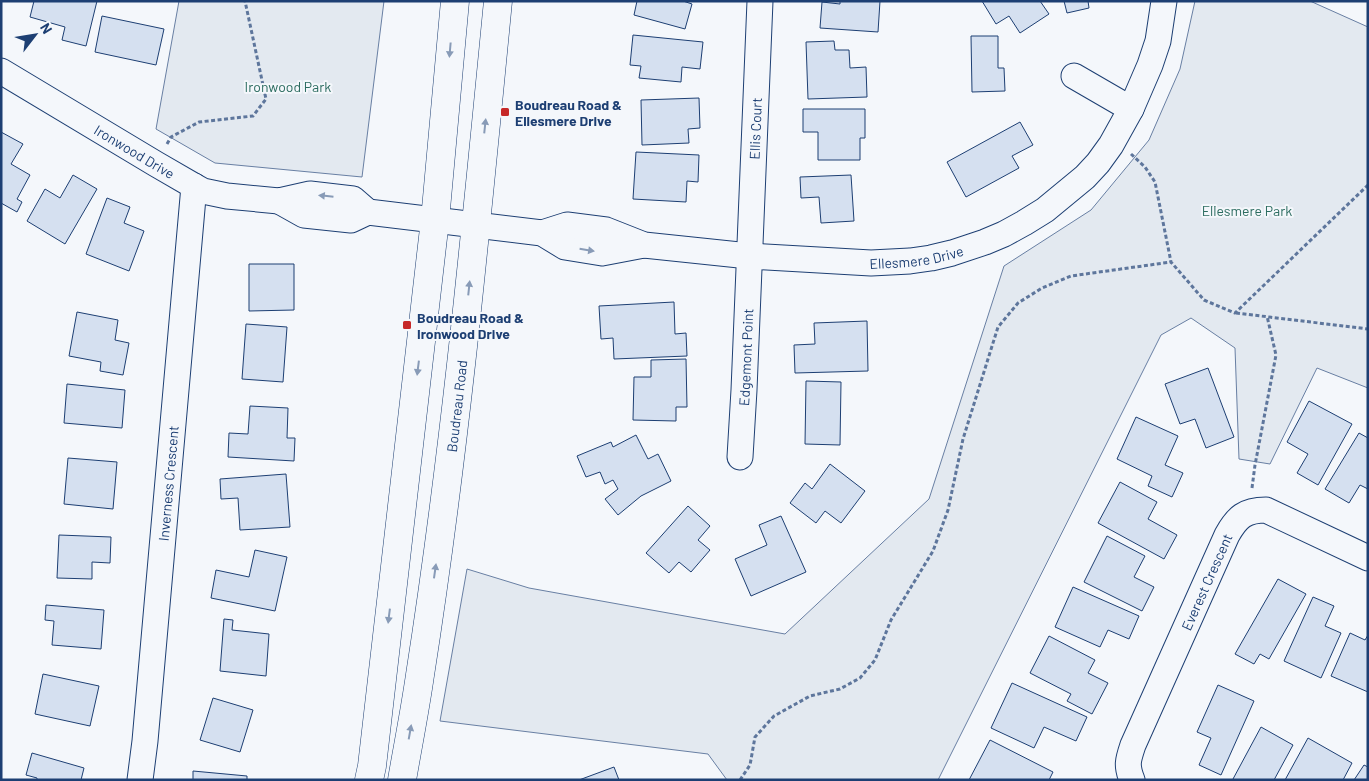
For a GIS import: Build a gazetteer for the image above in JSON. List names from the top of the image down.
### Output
{
  "streets": {
    "main road": ["Boudreau Road"],
    "street": [
      "Ellis Court",
      "Ironwood Drive",
      "Ellesmere Drive",
      "Edgemont Point",
      "Inverness Crescent",
      "Everest Crescent"
    ]
  },
  "crossings": [
    ["Ellis Court", "Ellesmere Drive"],
    ["Ellis Court", "Edgemont Point"],
    ["Ironwood Drive", "Ellesmere Drive"],
    ["Ironwood Drive", "Inverness Crescent"],
    ["Ellesmere Drive", "Edgemont Point"],
    ["Ellesmere Drive", "Boudreau Road"]
  ],
  "parks": ["Ironwood Park", "Ellesmere Park"],
  "places": {
    "transit": ["Boudreau Road & Ellesmere Drive", "Boudreau Road & Ironwood Drive"]
  },
  "north": "top right"
}
